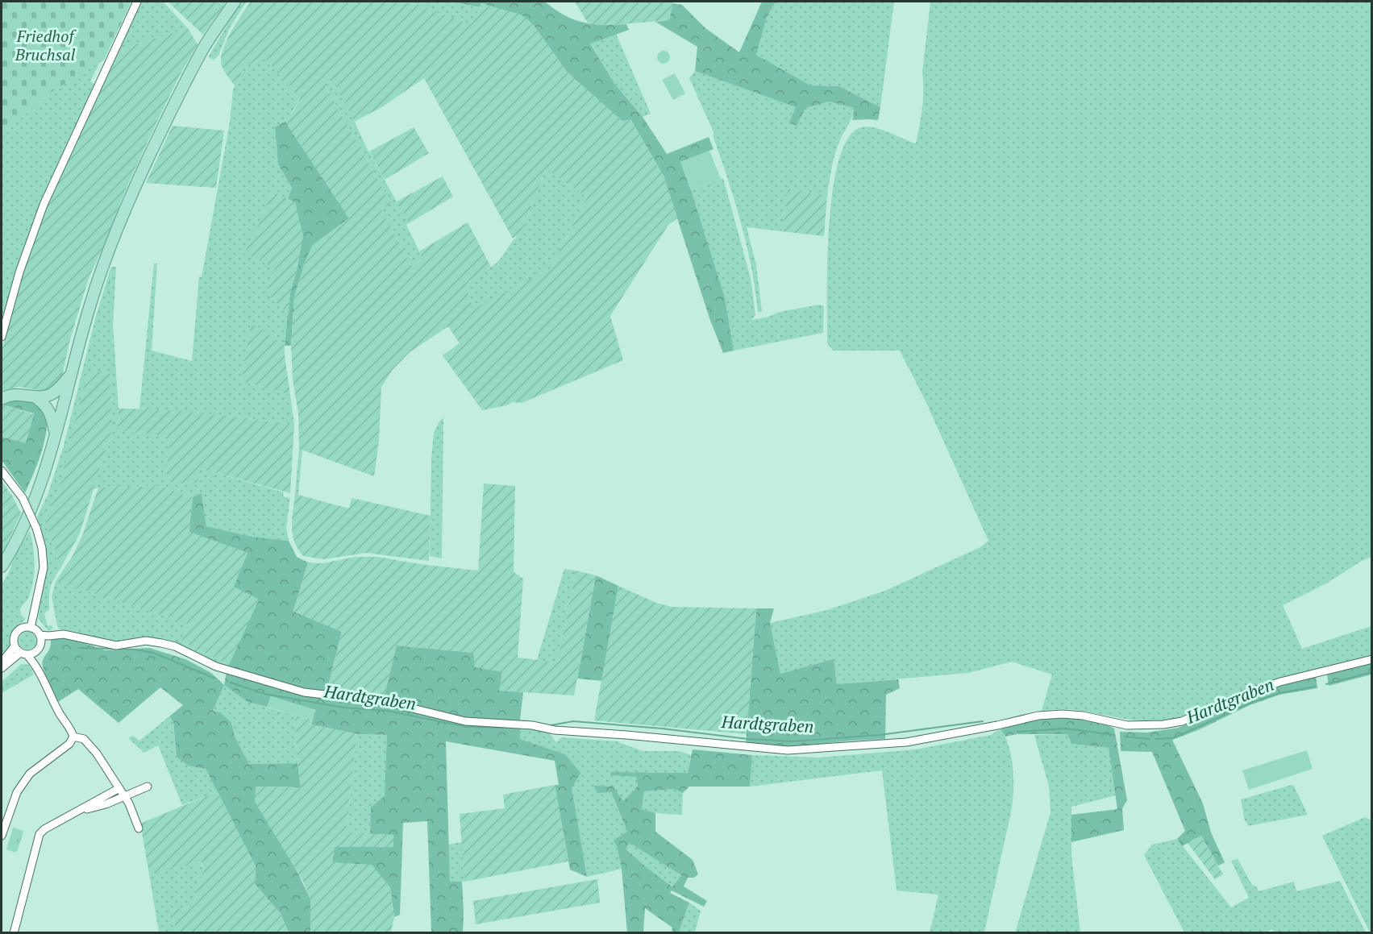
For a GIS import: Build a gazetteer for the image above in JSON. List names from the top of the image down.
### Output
{
  "water": ["Hardtgraben"],
  "parks": ["Friedhof Bruchsal"]
}
